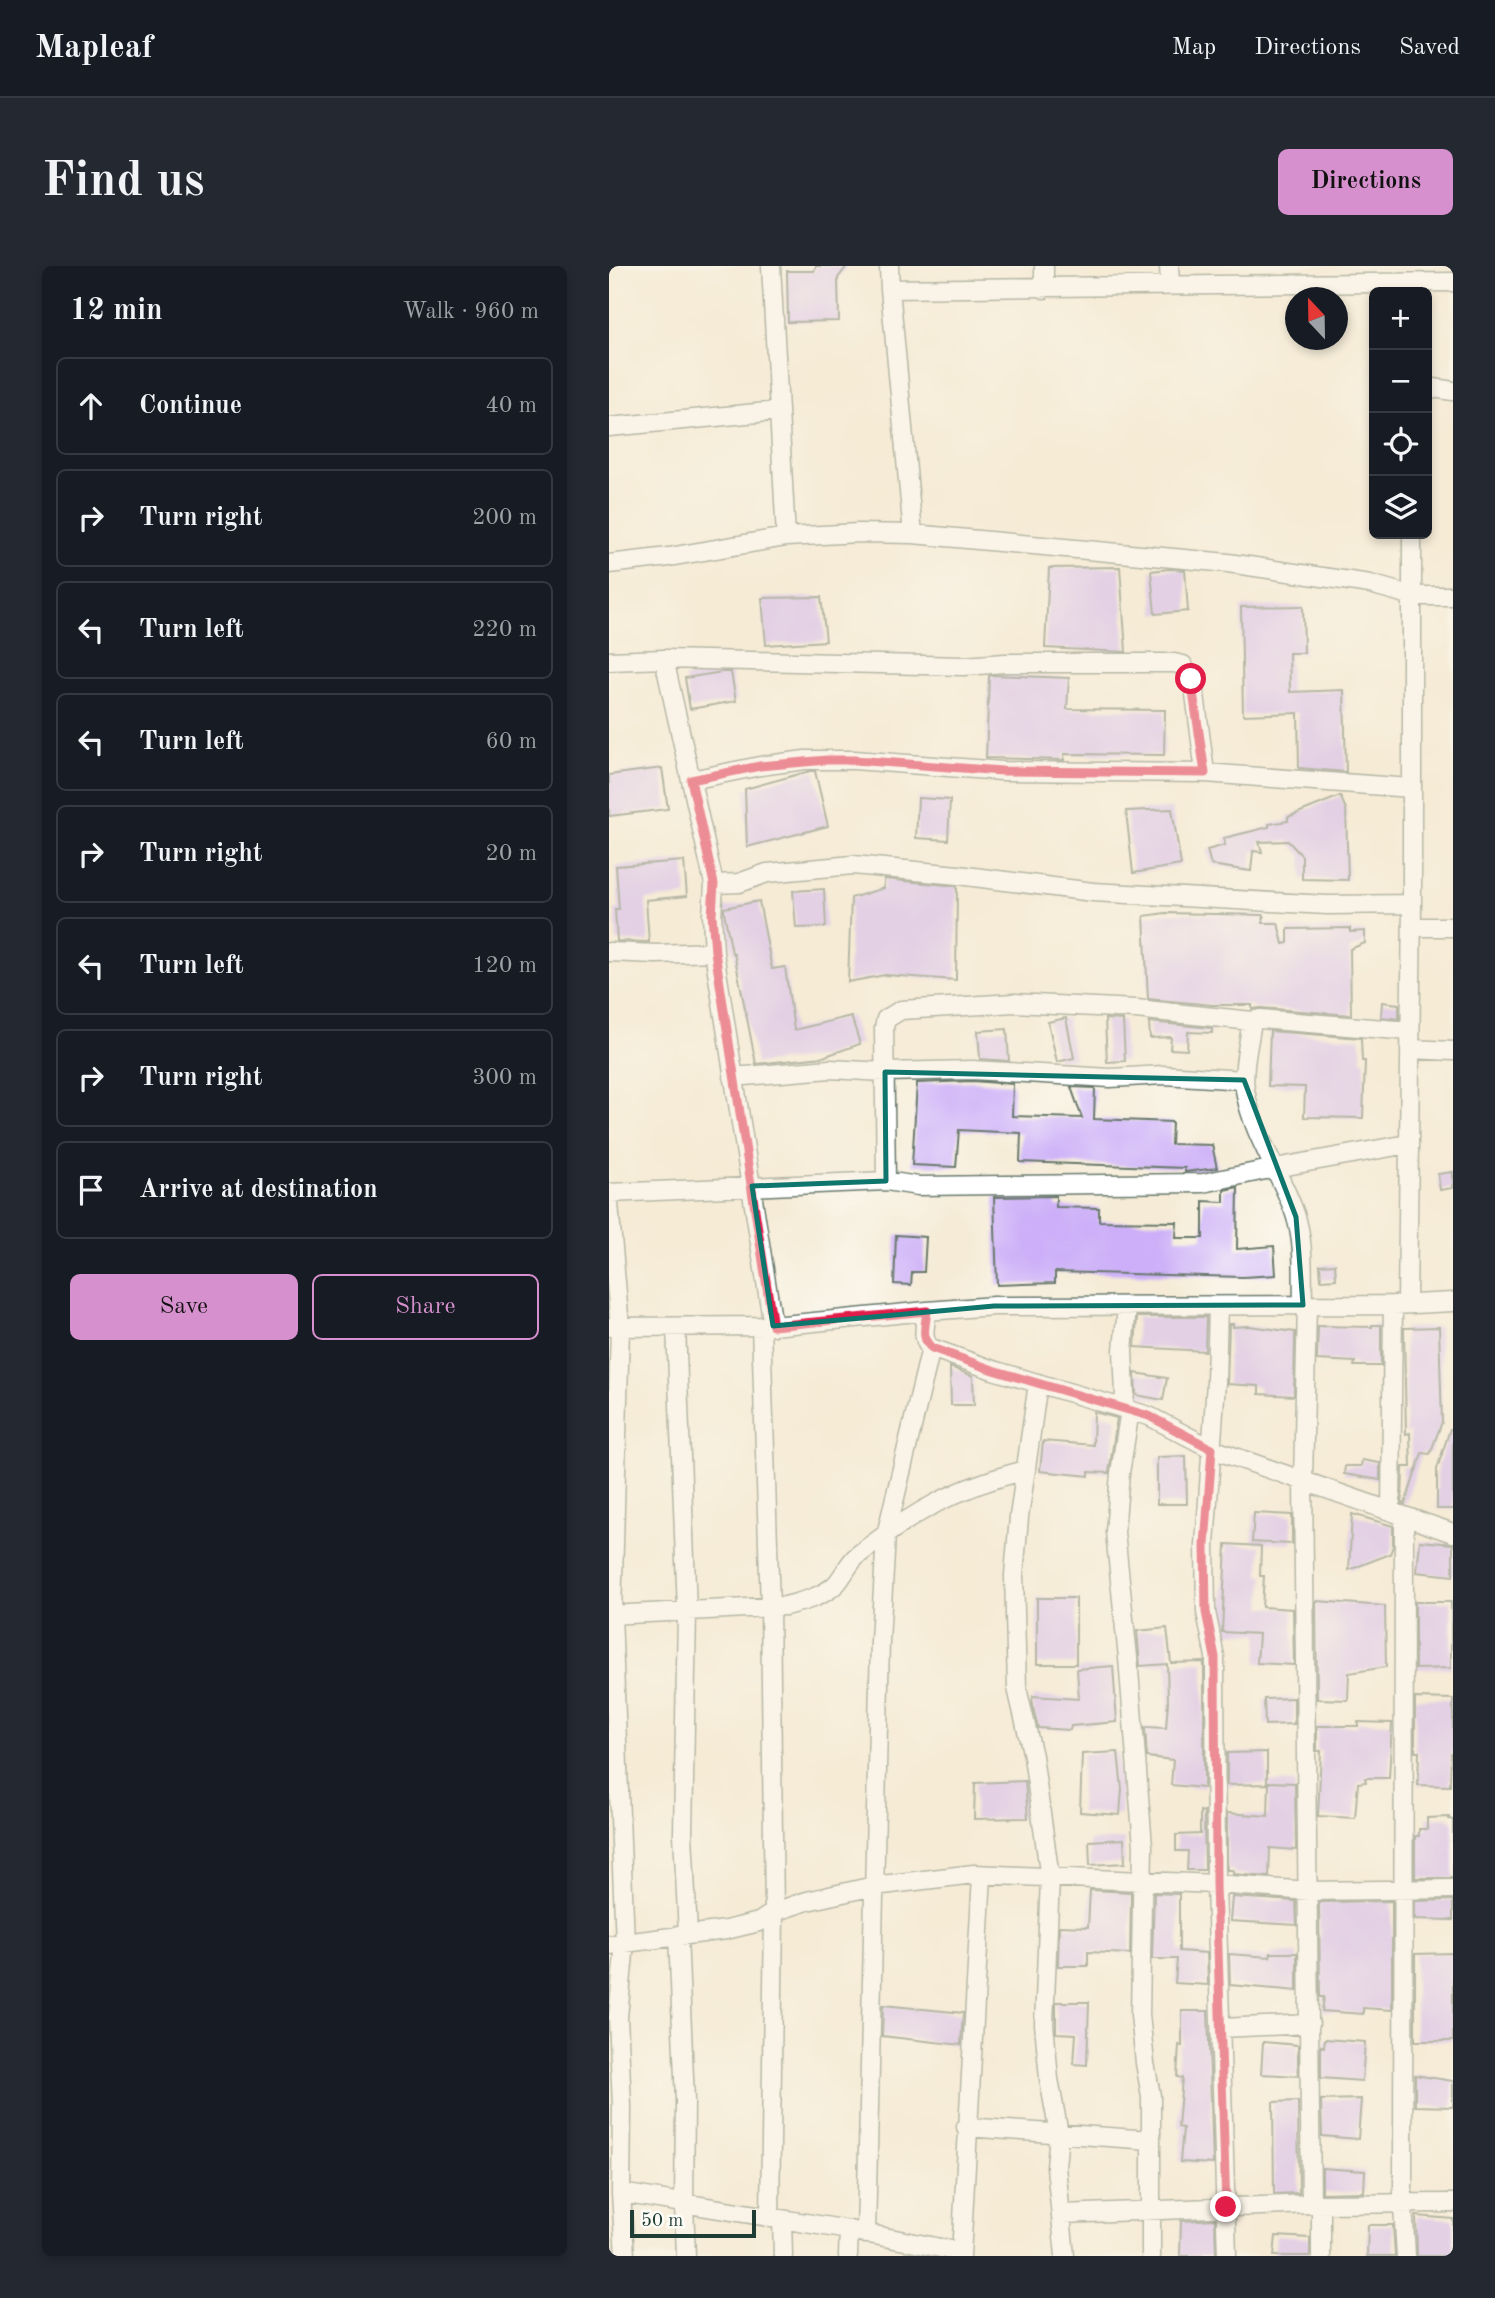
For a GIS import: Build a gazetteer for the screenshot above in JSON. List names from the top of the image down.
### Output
{
  "scale_bar": "50 m",
  "north": "top",
  "page": {
    "header": "Mapleaf",
    "nav": ["Map", "Directions", "Saved"],
    "buttons": [
      "Directions",
      ["Save", "Share"]
    ],
    "title": "Find us",
    "heading": ["12 min", "Walk · 960 m"],
    "map_buttons": ["+", "−"],
    "list": [
      ["Continue", "40 m"],
      ["Turn right", "200 m"],
      ["Turn left", "220 m"],
      ["Turn left", "60 m"],
      ["Turn right", "20 m"],
      ["Turn left", "120 m"],
      ["Turn right", "300 m"],
      "Arrive at destination"
    ],
    "scale": "50 m"
  }
}
